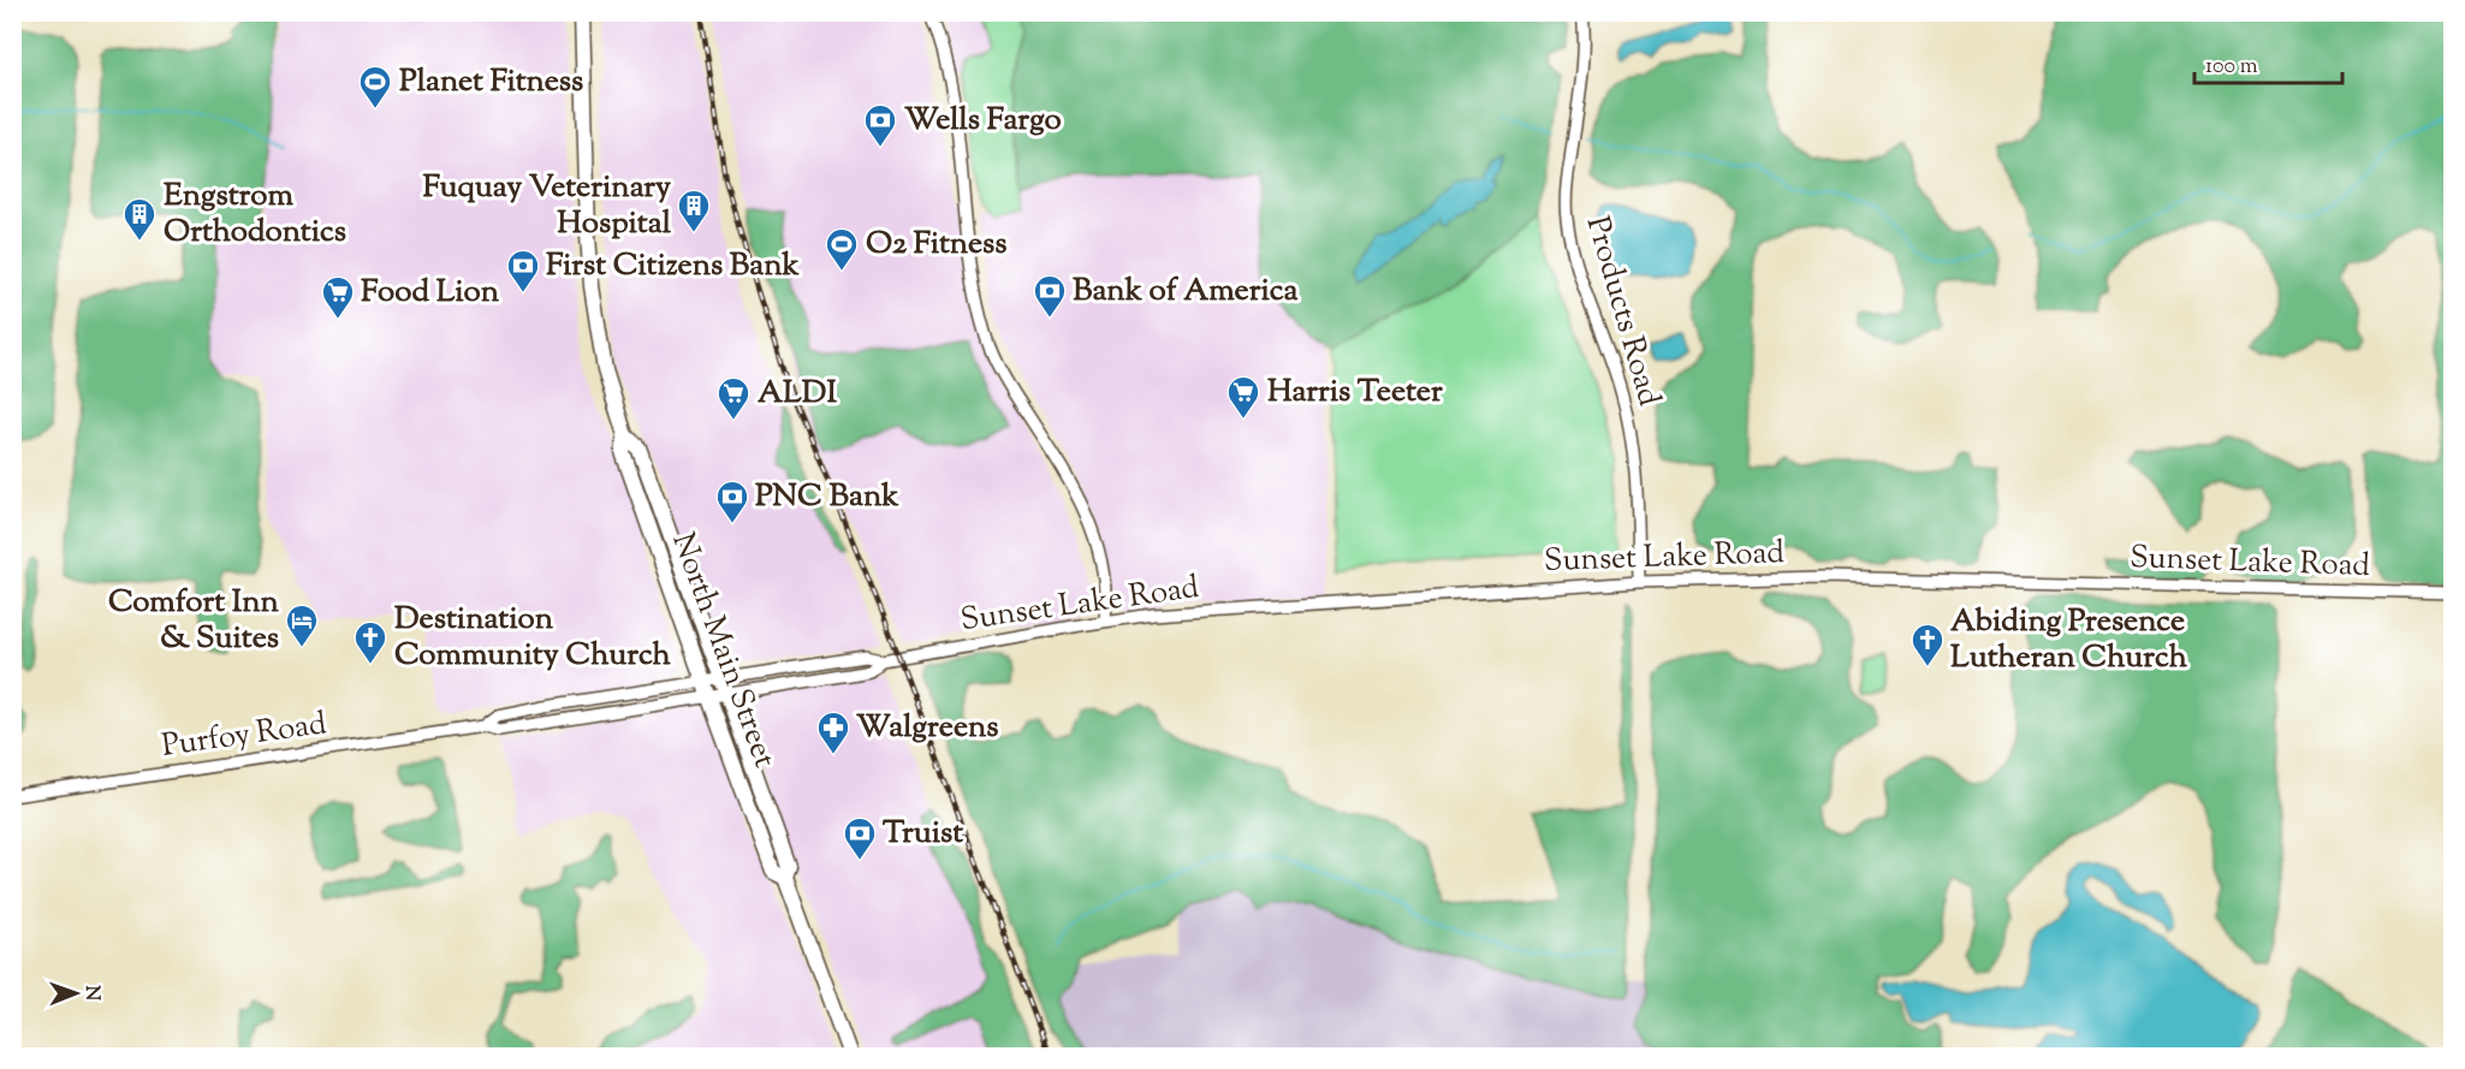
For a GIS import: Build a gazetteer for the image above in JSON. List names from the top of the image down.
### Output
{
  "streets": {
    "highway": ["North Main Street"],
    "main road": ["Products Road", "Sunset Lake Road", "Purfoy Road"]
  },
  "crossings": [
    ["Products Road", "Sunset Lake Road"],
    ["Sunset Lake Road", "North Main Street"],
    ["Sunset Lake Road", "Purfoy Road"],
    ["North Main Street", "Purfoy Road"]
  ],
  "places": {
    "sports": ["Planet Fitness", "O2 Fitness"],
    "bank": [
      "Wells Fargo",
      "First Citizens Bank",
      "Bank of America",
      "PNC Bank",
      "Truist"
    ],
    "building": ["Fuquay Veterinary Hospital", "Engstrom Orthodontics"],
    "supermarket": ["Food Lion", "Harris Teeter", "ALDI"],
    "hotel": ["Comfort Inn & Suites"],
    "church": ["Destination Community Church", "Abiding Presence Lutheran Church"],
    "pharmacy": ["Walgreens"]
  },
  "scale_bar": "100 m",
  "north": "right"
}
